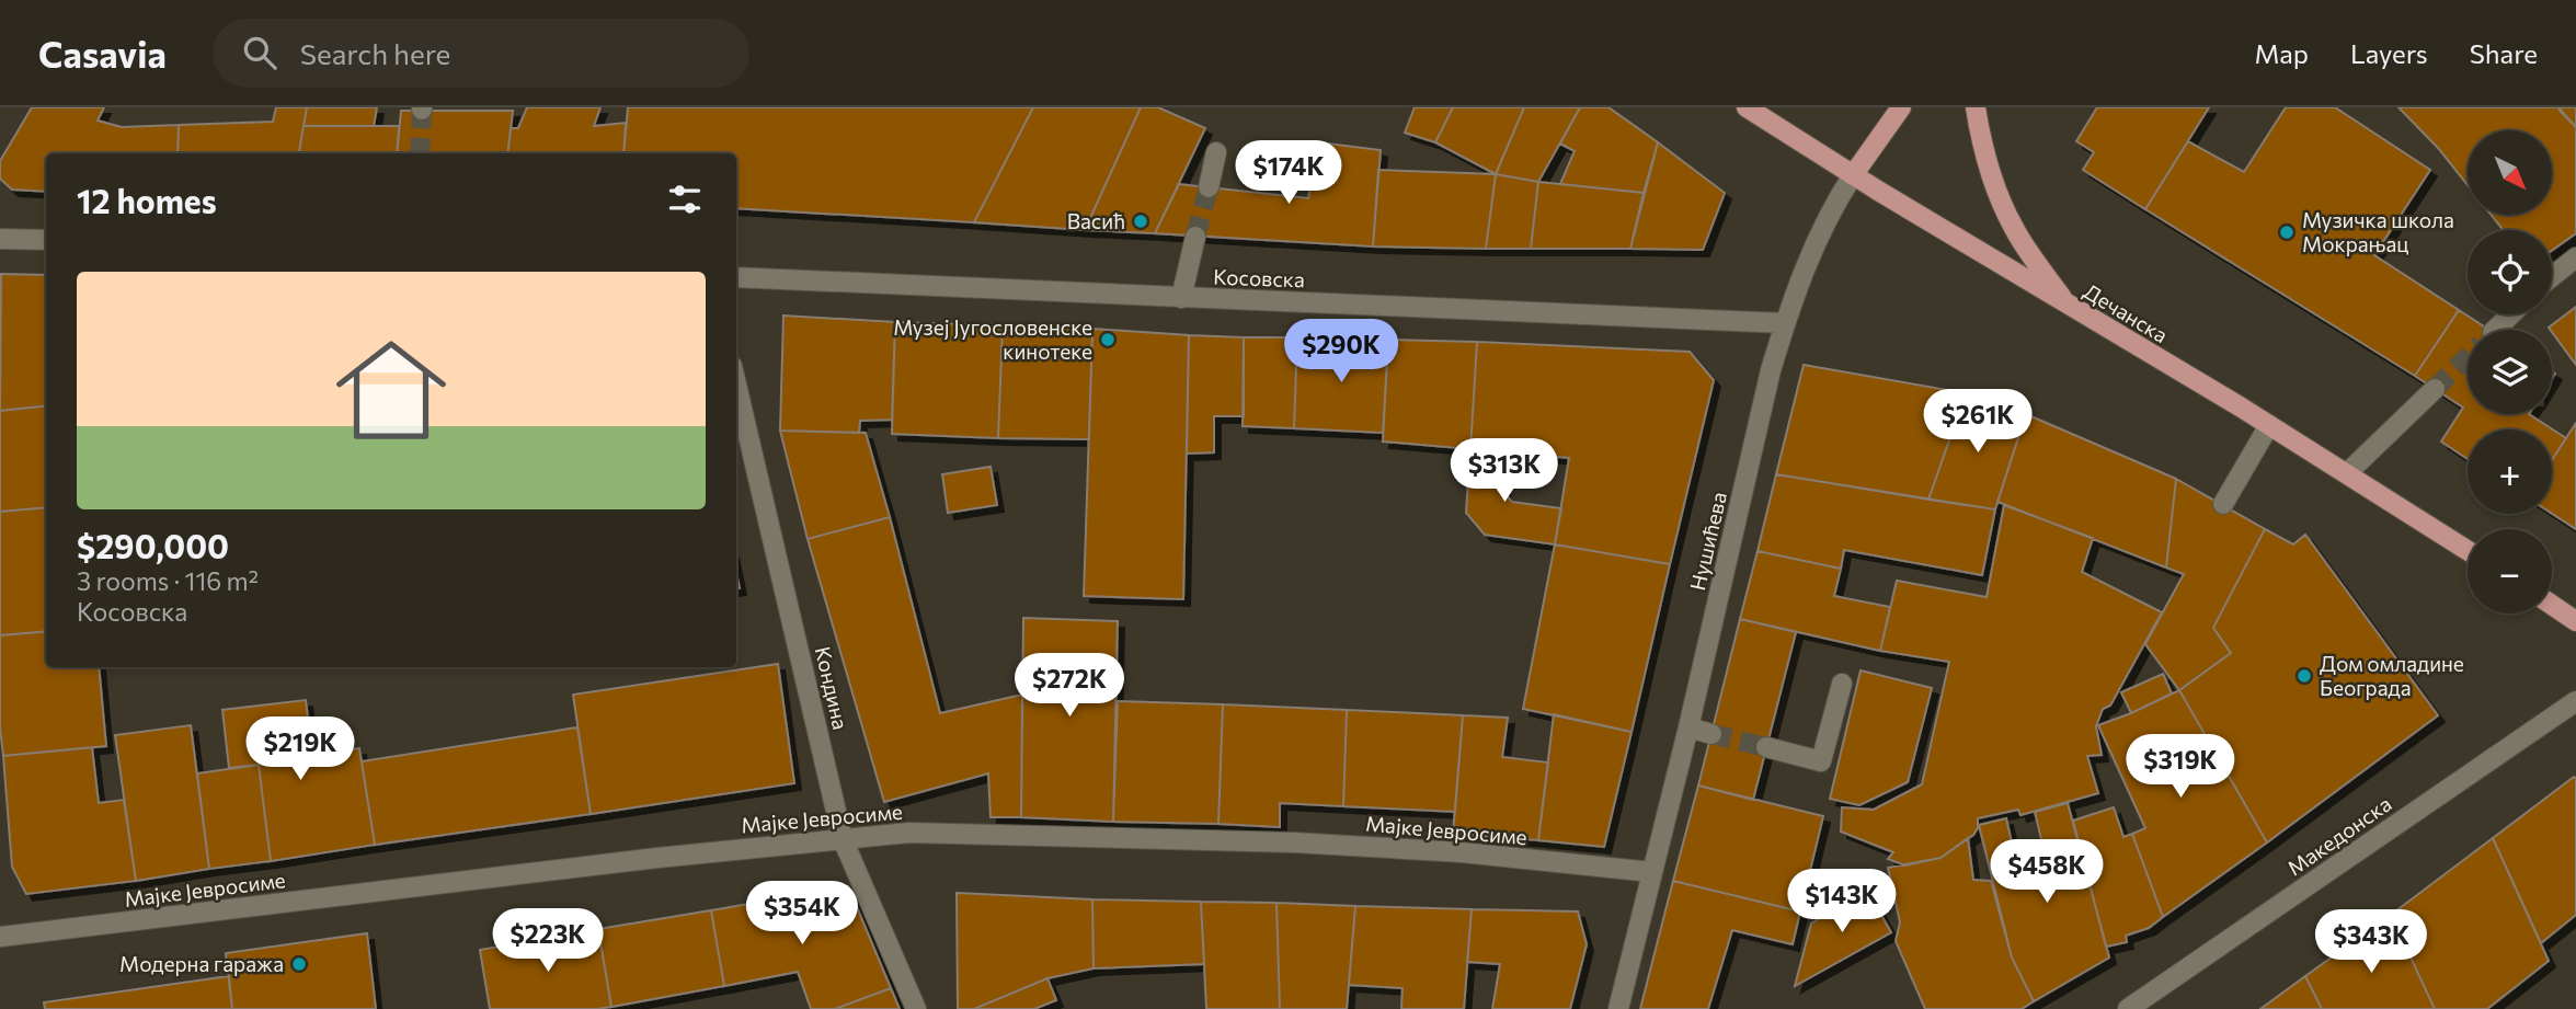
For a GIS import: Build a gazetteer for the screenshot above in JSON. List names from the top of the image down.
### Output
{
  "streets": {
    "main road": ["Дечанска", "Нушићева"],
    "street": [
      "Косовска",
      "Кондина",
      "Мајке Јевросиме",
      "Македонска"
    ]
  },
  "crossings": [
    ["Косовска", "Нушићева"],
    ["Дечанска", "Нушићева"],
    ["Нушићева", "Мајке Јевросиме"],
    ["Кондина", "Мајке Јевросиме"]
  ],
  "places": [
    "Васић",
    "Музичка школа Мокрањац",
    "Музеј Југословенске кинотеке",
    "Дом омладине Београда",
    "Модерна гаража"
  ],
  "north": "bottom right",
  "page": {
    "header": "Casavia",
    "search": "Search here",
    "nav": ["Map", "Layers", "Share"],
    "map_buttons": ["+", "−"],
    "price": [
      "$174K",
      "$290K",
      "$261K",
      "$313K",
      "$272K",
      "$219K",
      "$319K",
      "$458K",
      "$143K",
      "$354K",
      "$223K",
      "$343K"
    ],
    "heading": "12 homes",
    "list": [
      {
        "name": "$290,000",
        "note": "3 rooms · 116 m² · Косовска"
      }
    ]
  }
}
